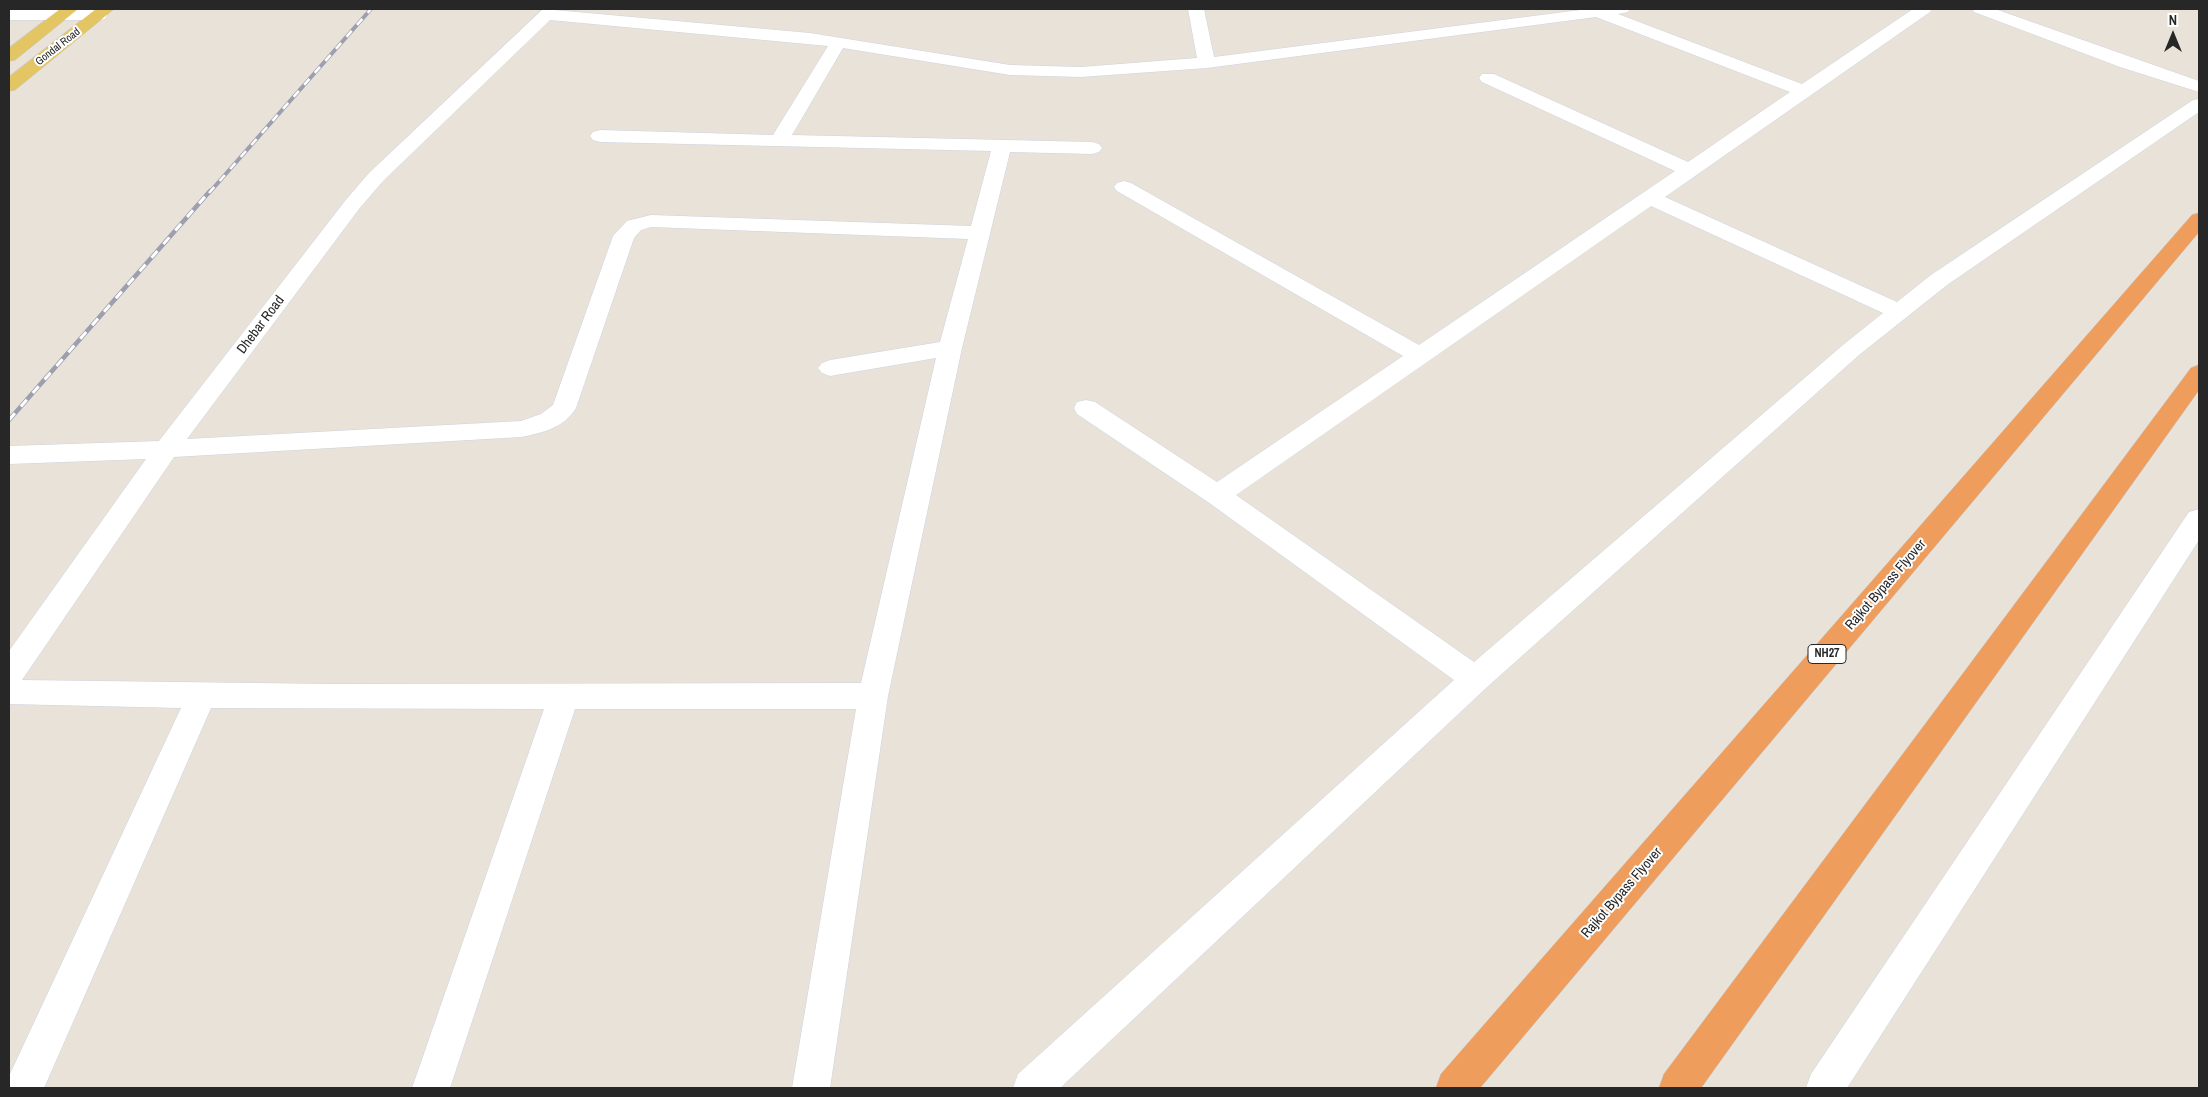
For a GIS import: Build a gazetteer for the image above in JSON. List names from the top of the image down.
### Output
{
  "streets": {
    "highway": ["Rajkot Bypass Flyover", "NH27"],
    "main road": ["Gondal Road"],
    "street": ["Dhebar Road"]
  },
  "north": "top"
}
